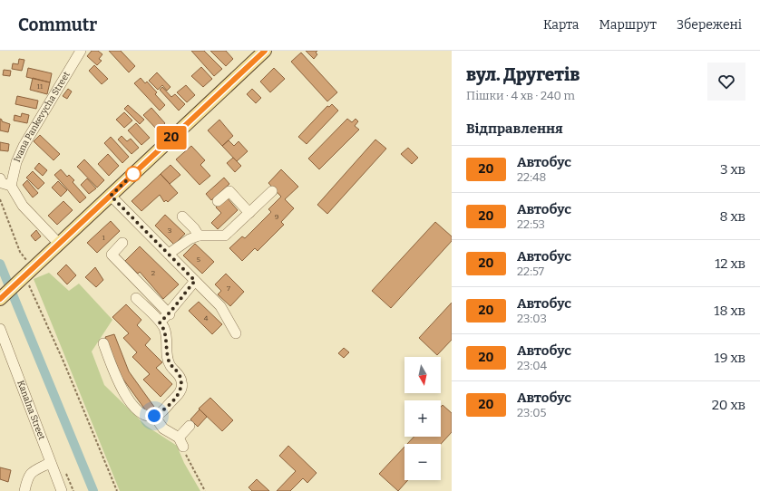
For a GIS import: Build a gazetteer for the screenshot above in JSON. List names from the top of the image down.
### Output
{
  "streets": {
    "street": ["Ivana Pankevycha Street", "Kanalna Street"]
  },
  "lines": ["bus line 20"],
  "house_numbers": [
    "11",
    "9",
    "3",
    "1",
    "5",
    "2",
    "7",
    "4"
  ],
  "north": "bottom",
  "page": {
    "header": "Commutr",
    "nav": ["Карта", "Маршрут", "Збережені"],
    "on_map": "20",
    "heading": [
      ["вул. Другетів", "Пішки · 4 хв · 240 m"],
      "Відправлення"
    ],
    "list": [
      {
        "mark": "20",
        "name": "Автобус",
        "note": "22:48",
        "value": "3 хв"
      },
      {
        "mark": "20",
        "name": "Автобус",
        "note": "22:53",
        "value": "8 хв"
      },
      {
        "mark": "20",
        "name": "Автобус",
        "note": "22:57",
        "value": "12 хв"
      },
      {
        "mark": "20",
        "name": "Автобус",
        "note": "23:03",
        "value": "18 хв"
      },
      {
        "mark": "20",
        "name": "Автобус",
        "note": "23:04",
        "value": "19 хв"
      },
      {
        "mark": "20",
        "name": "Автобус",
        "note": "23:05",
        "value": "20 хв"
      }
    ],
    "map_buttons": ["+", "−"]
  }
}
